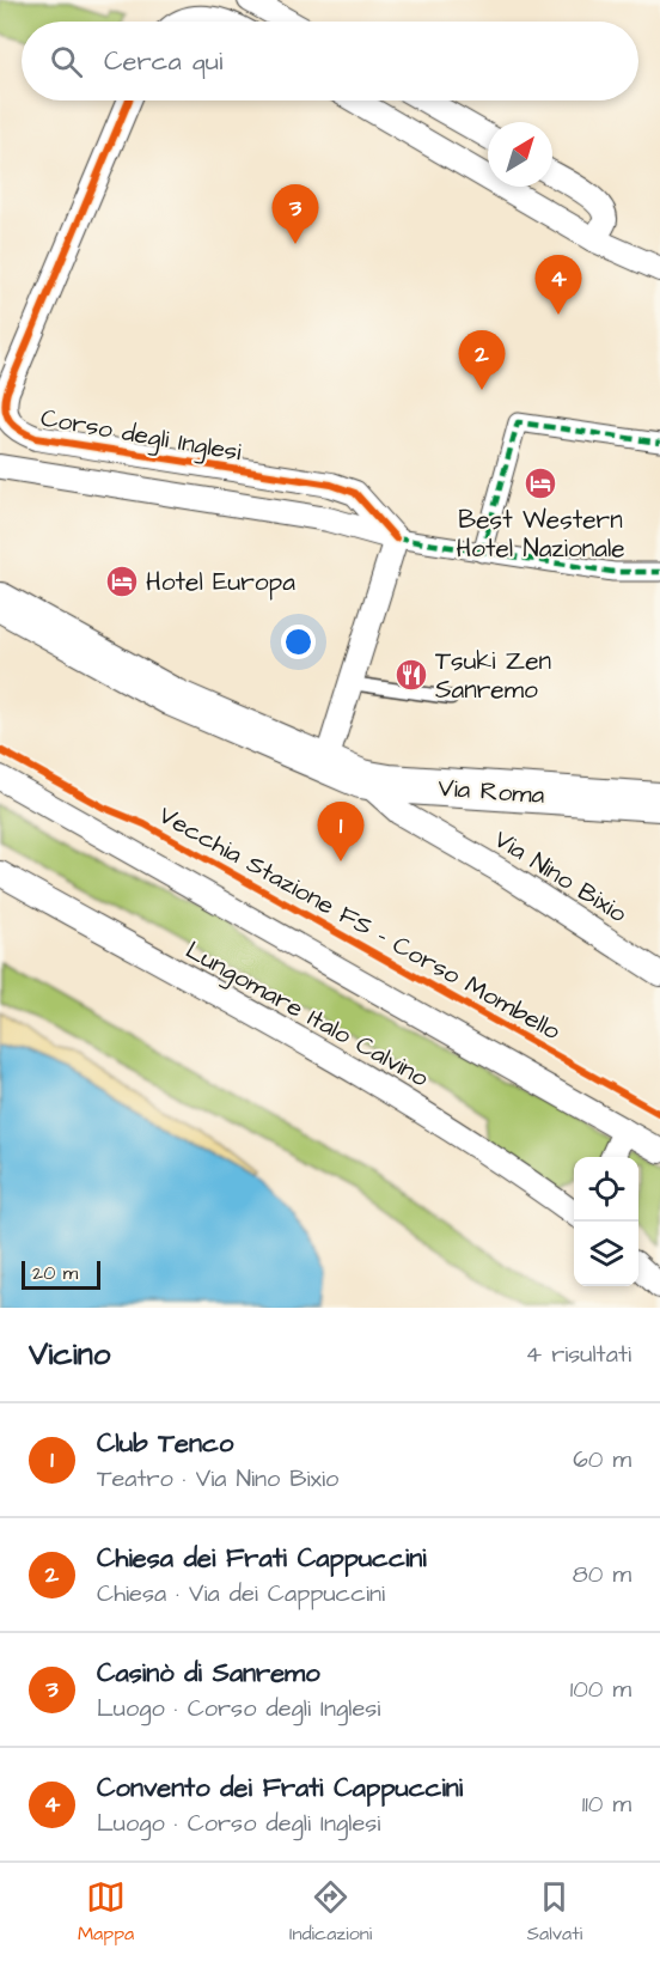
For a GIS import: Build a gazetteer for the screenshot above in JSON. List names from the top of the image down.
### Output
{
  "streets": {
    "main road": ["Via Roma"],
    "street": ["Corso degli Inglesi", "Via Nino Bixio", "Lungomare Italo Calvino"],
    "cycle path": ["Vecchia Stazione FS - Corso Mombello"]
  },
  "crossings": [
    ["Via Roma", "Via Nino Bixio"]
  ],
  "places": {
    "hotel": ["Best Western Hotel Nazionale", "Hotel Europa"],
    "restaurant": ["Tsuki Zen Sanremo"]
  },
  "scale_bar": "20 m",
  "north": "top right",
  "page": {
    "search": "Cerca qui",
    "pins": [
      "3",
      "4",
      "2",
      "1"
    ],
    "scale": "20 m",
    "heading": ["Vicino", "4 risultati"],
    "list": [
      {
        "mark": "1",
        "name": "Club Tenco",
        "note": "Teatro · Via Nino Bixio",
        "value": "60 m"
      },
      {
        "mark": "2",
        "name": "Chiesa dei Frati Cappuccini",
        "note": "Chiesa · Via dei Cappuccini",
        "value": "80 m"
      },
      {
        "mark": "3",
        "name": "Casinò di Sanremo",
        "note": "Luogo · Corso degli Inglesi",
        "value": "100 m"
      },
      {
        "mark": "4",
        "name": "Convento dei Frati Cappuccini",
        "note": "Luogo · Corso degli Inglesi",
        "value": "110 m"
      }
    ],
    "nav": ["Mappa", "Indicazioni", "Salvati"]
  }
}
